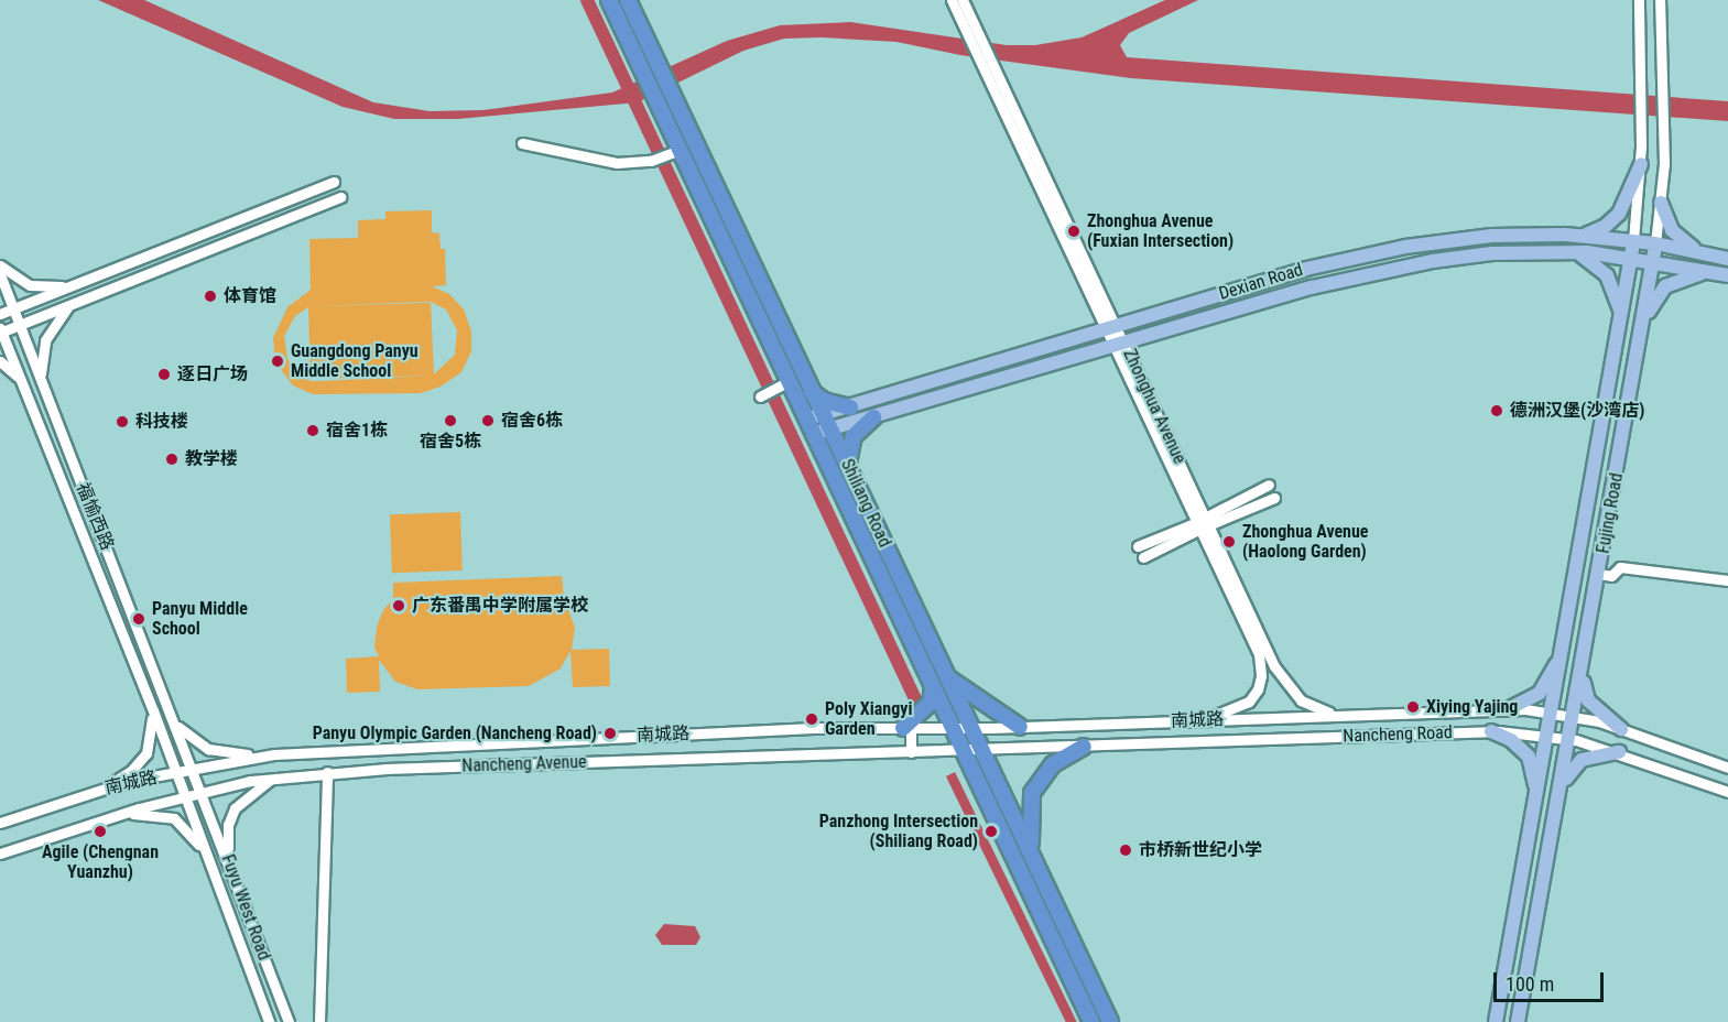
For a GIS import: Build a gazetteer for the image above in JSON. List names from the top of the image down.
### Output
{
  "streets": {
    "highway": ["Shiliang Road"],
    "main road": ["Dexian Road", "Fujing Road"],
    "street": [
      "Zhonghua Avenue",
      "福愉西路",
      "南城路",
      "Nancheng Road",
      "Nancheng Avenue",
      "Fuyu West Road"
    ]
  },
  "crossings": [
    ["Dexian Road", "Zhonghua Avenue"],
    ["Dexian Road", "Shiliang Road"],
    ["Dexian Road", "Fujing Road"],
    ["Zhonghua Avenue", "南城路"],
    ["Zhonghua Avenue", "Nancheng Road"],
    ["Shiliang Road", "南城路"],
    ["Shiliang Road", "Nancheng Avenue"],
    ["Fujing Road", "Nancheng Road"],
    ["福愉西路", "南城路"],
    ["福愉西路", "Fuyu West Road"],
    ["南城路", "Nancheng Road"],
    ["南城路", "Fuyu West Road"],
    ["Nancheng Road", "Nancheng Avenue"],
    ["Nancheng Avenue", "Fuyu West Road"]
  ],
  "places": [
    "Zhonghua Avenue (Fuxian Intersection)",
    "体育馆",
    "Guangdong Panyu Middle School",
    "逐日广场",
    "德洲汉堡(沙湾店)",
    "宿舍5栋",
    "宿舍6栋",
    "科技楼",
    "宿舍1栋",
    "教学楼",
    "Zhonghua Avenue (Haolong Garden)",
    "广东番禺中学附属学校",
    "Panyu Middle School",
    "Xiying Yajing",
    "Poly Xiangyi Garden",
    "Panyu Olympic Garden (Nancheng Road)",
    "Agile (Chengnan Yuanzhu)",
    "Panzhong Intersection (Shiliang Road)",
    "市桥新世纪小学"
  ],
  "scale_bar": "100 m"
}
